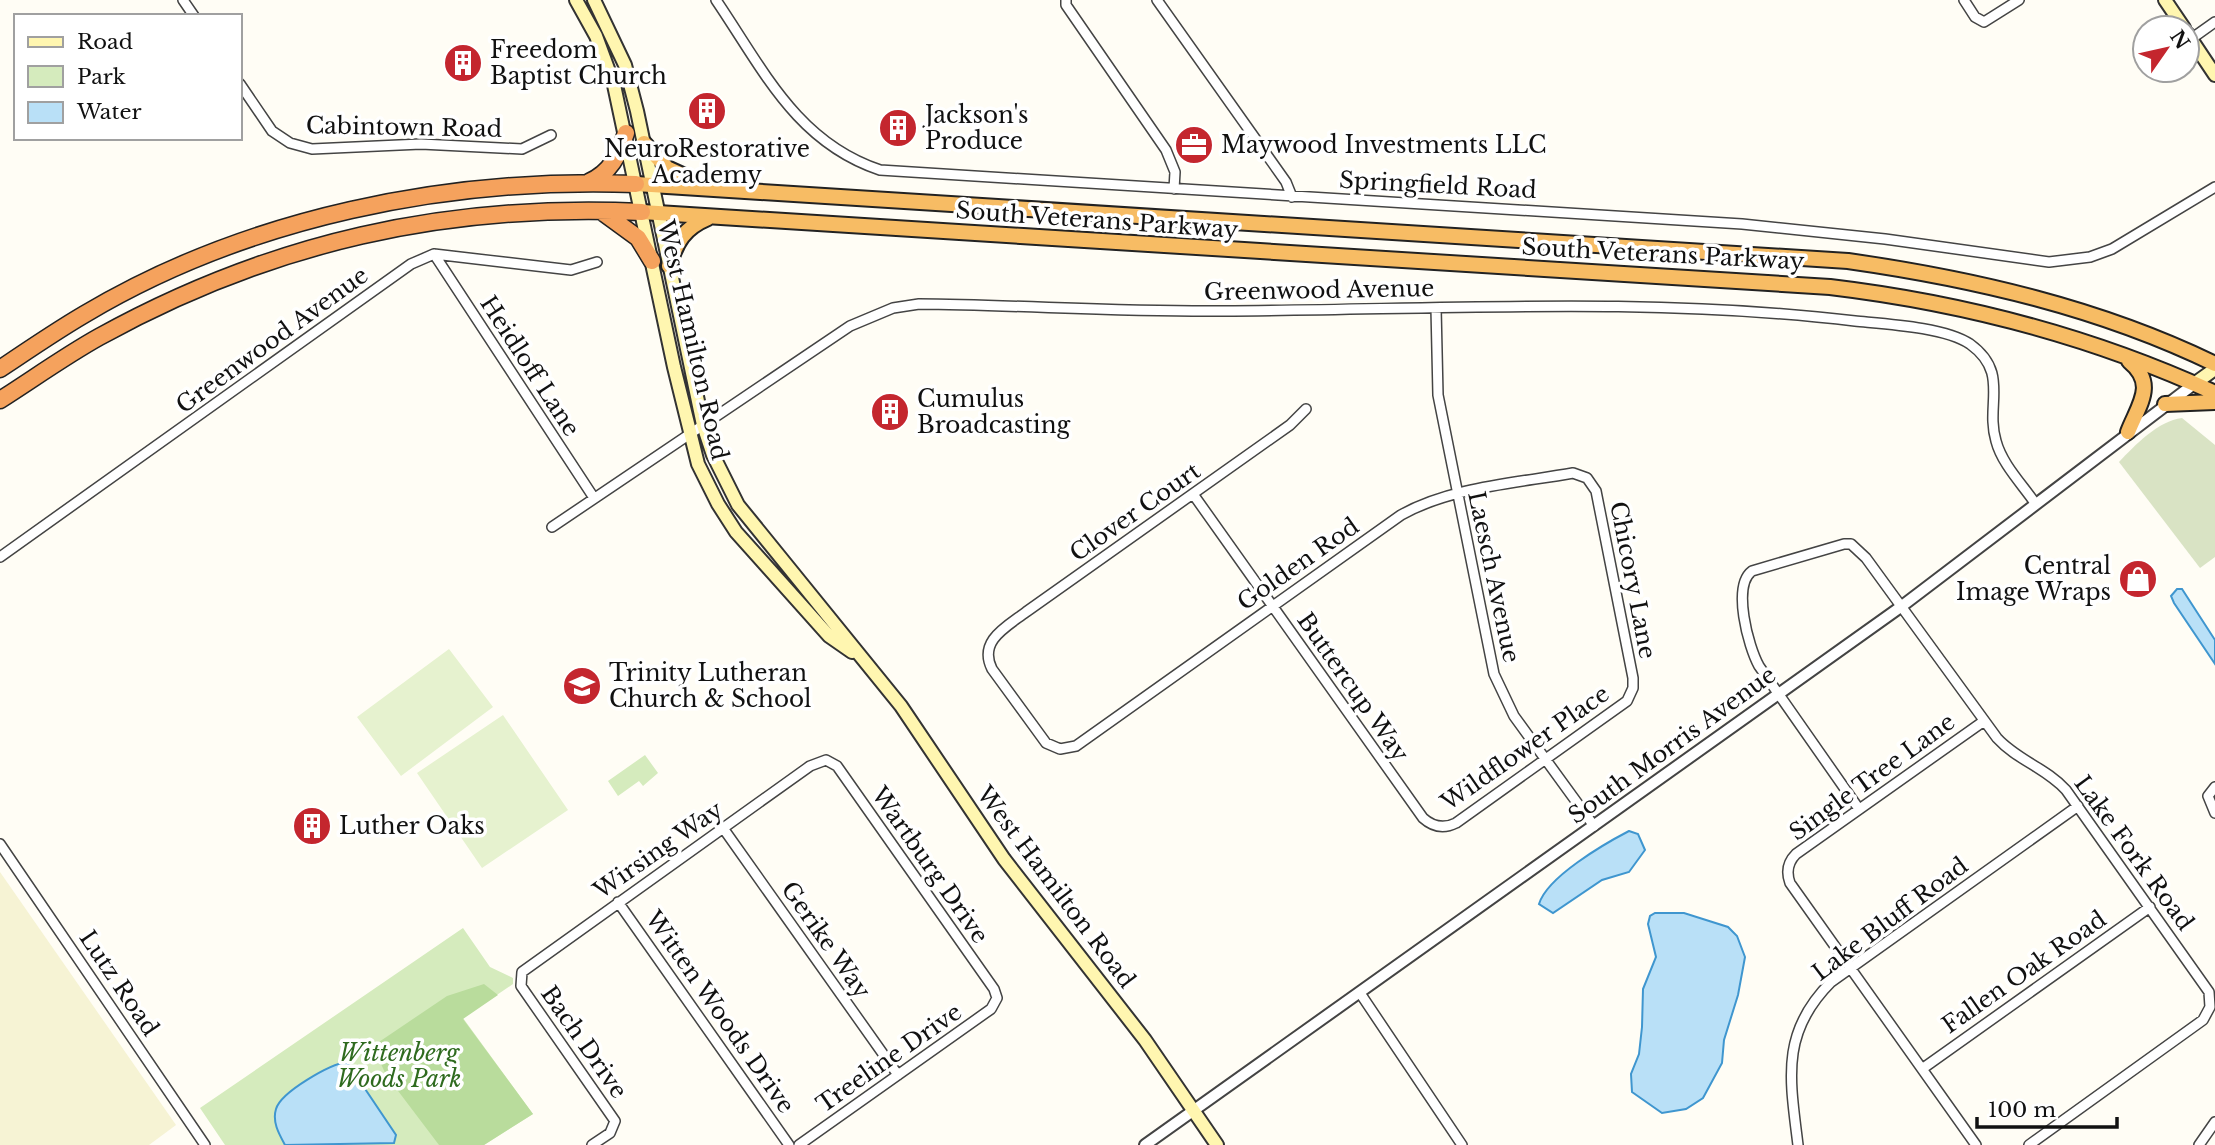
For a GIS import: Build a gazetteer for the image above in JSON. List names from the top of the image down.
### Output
{
  "streets": {
    "highway": ["South Veterans Parkway"],
    "main road": ["West Hamilton Road", "South Morris Avenue"],
    "street": [
      "Cabintown Road",
      "Springfield Road",
      "Greenwood Avenue",
      "Heidloff Lane",
      "Clover Court",
      "Golden Rod",
      "Laesch Avenue",
      "Chicory Lane",
      "Buttercup Way",
      "Wildflower Place",
      "Single Tree Lane",
      "Wirsing Way",
      "Lake Fork Road",
      "Wartburg Drive",
      "Lake Bluff Road",
      "Gerike Way",
      "Fallen Oak Road",
      "Lutz Road",
      "Witten Woods Drive",
      "Bach Drive",
      "Treeline Drive"
    ]
  },
  "crossings": [
    ["South Veterans Parkway", "West Hamilton Road"],
    ["South Veterans Parkway", "South Morris Avenue"],
    ["Greenwood Avenue", "West Hamilton Road"],
    ["Greenwood Avenue", "Heidloff Lane"],
    ["Greenwood Avenue", "Laesch Avenue"],
    ["Greenwood Avenue", "South Morris Avenue"],
    ["West Hamilton Road", "South Morris Avenue"],
    ["Clover Court", "Golden Rod"],
    ["Clover Court", "Buttercup Way"],
    ["Golden Rod", "Laesch Avenue"],
    ["Golden Rod", "Chicory Lane"],
    ["Golden Rod", "Buttercup Way"],
    ["Laesch Avenue", "South Morris Avenue"],
    ["Laesch Avenue", "Wildflower Place"],
    ["Chicory Lane", "Wildflower Place"],
    ["Buttercup Way", "Wildflower Place"],
    ["South Morris Avenue", "Lake Fork Road"],
    ["Single Tree Lane", "Lake Fork Road"],
    ["Single Tree Lane", "Lake Bluff Road"],
    ["Wirsing Way", "Wartburg Drive"],
    ["Wirsing Way", "Gerike Way"],
    ["Wirsing Way", "Witten Woods Drive"],
    ["Wirsing Way", "Bach Drive"],
    ["Lake Fork Road", "Lake Bluff Road"],
    ["Lake Fork Road", "Fallen Oak Road"],
    ["Wartburg Drive", "Treeline Drive"],
    ["Gerike Way", "Treeline Drive"]
  ],
  "parks": ["Wittenberg Woods Park"],
  "places": {
    "building": [
      "Freedom Baptist Church",
      "NeuroRestorative Academy",
      "Jackson's Produce",
      "Cumulus Broadcasting",
      "Luther Oaks"
    ],
    "office": ["Maywood Investments LLC"],
    "shop": ["Central Image Wraps"],
    "school or university": ["Trinity Lutheran Church & School"]
  },
  "legend": ["Road", "Park", "Water"],
  "scale_bar": "100 m",
  "north": "top right"
}
